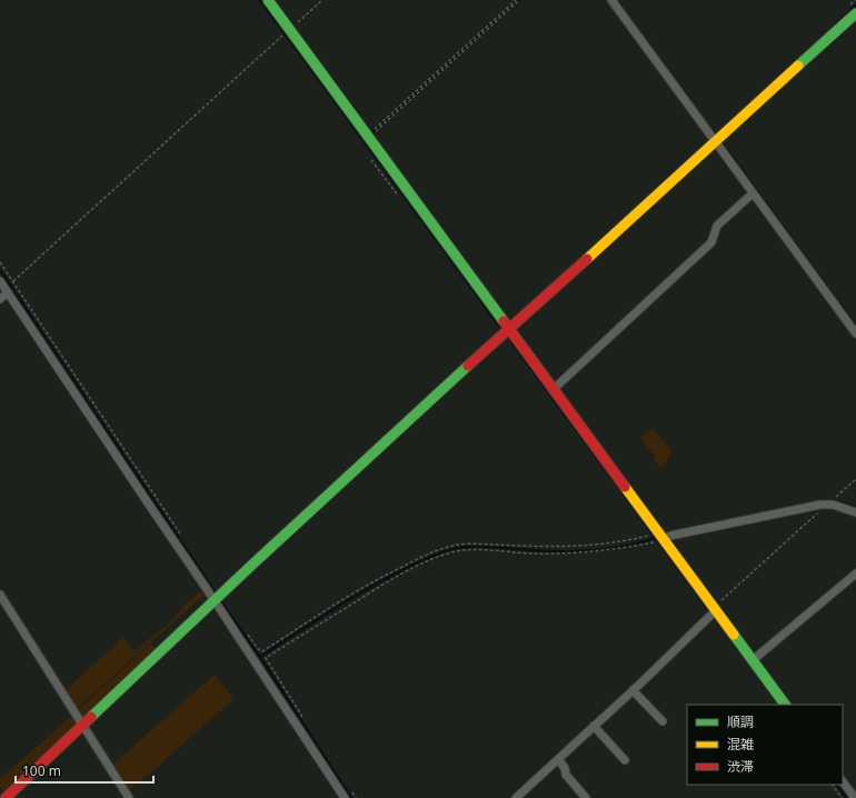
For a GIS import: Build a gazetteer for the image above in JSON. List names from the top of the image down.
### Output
{
  "legend": ["順調", "混雑", "渋滞"],
  "scale_bar": "100 m"
}
